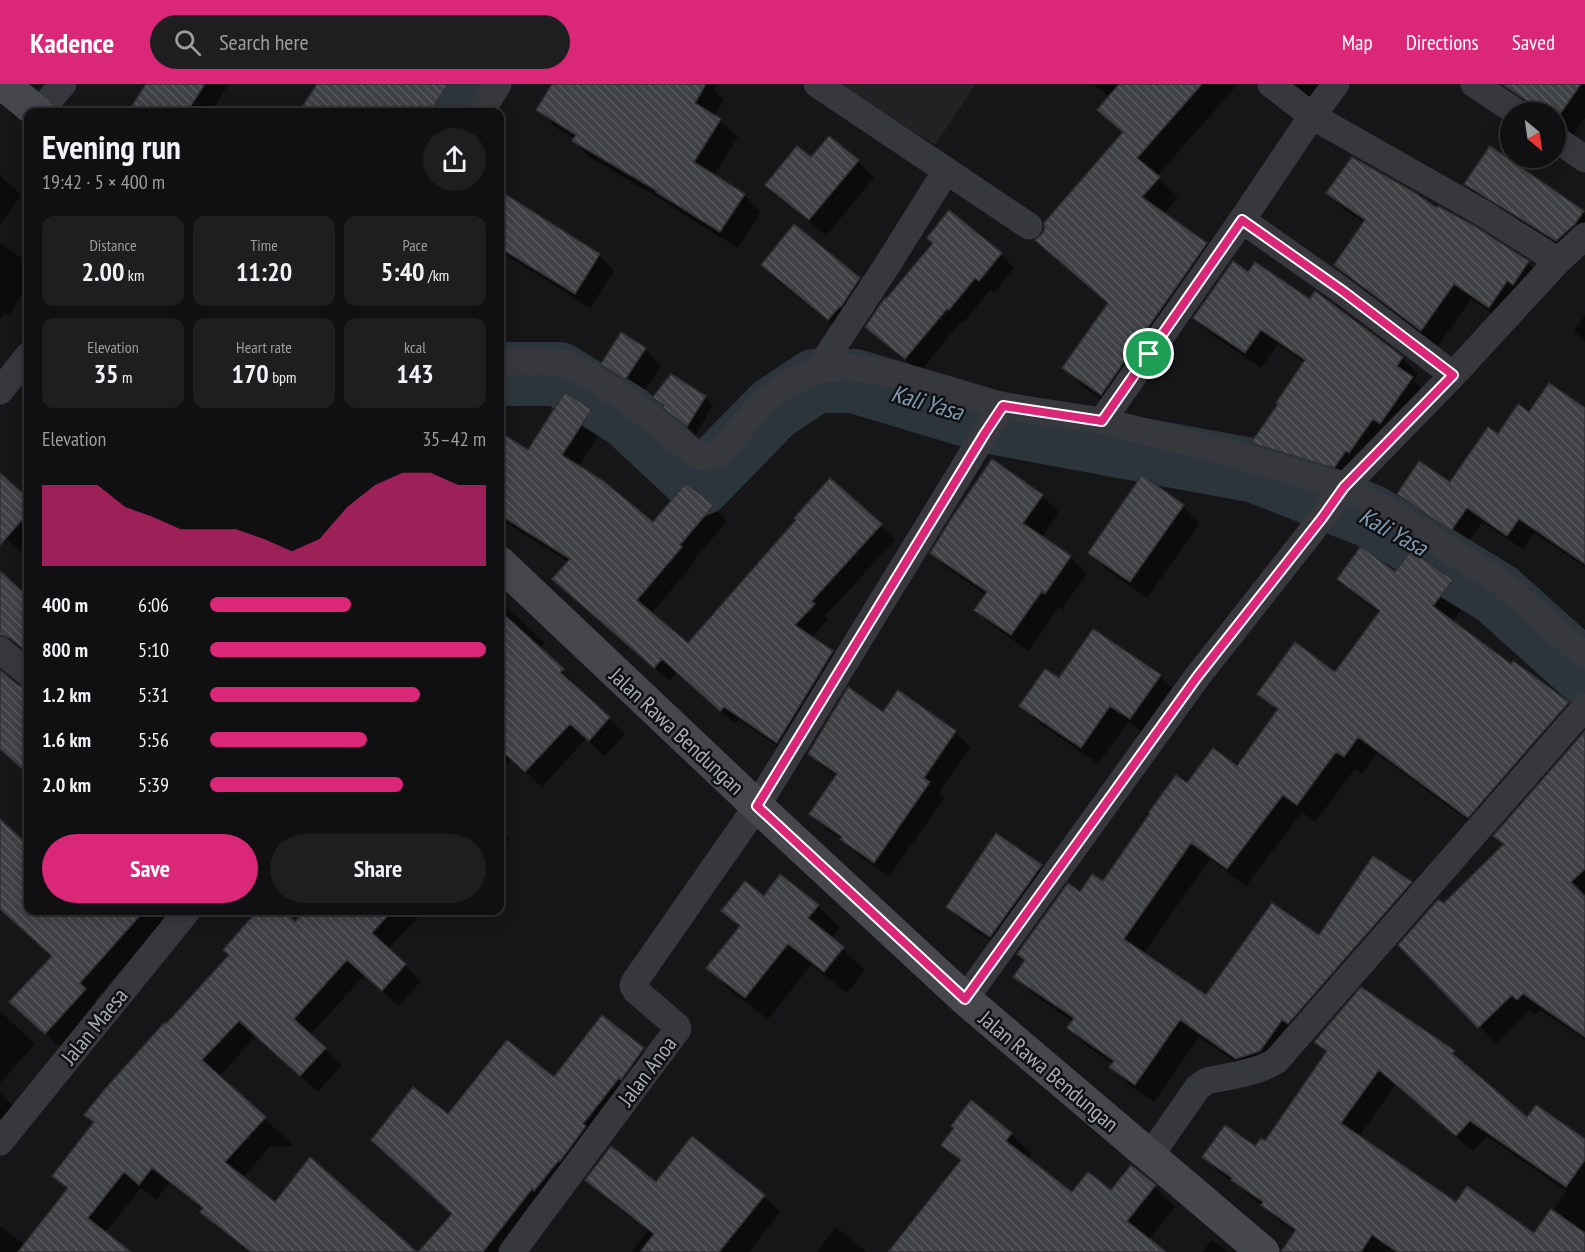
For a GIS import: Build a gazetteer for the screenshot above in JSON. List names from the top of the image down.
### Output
{
  "streets": {
    "street": ["Jalan Rawa Bendungan", "Jalan Maesa", "Jalan Anoa"]
  },
  "crossings": [
    ["Jalan Rawa Bendungan", "Jalan Anoa"]
  ],
  "water": ["Kali Yasa"],
  "north": "bottom right",
  "page": {
    "header": "Kadence",
    "search": "Search here",
    "nav": ["Map", "Directions", "Saved"],
    "heading": ["Evening run", "19:42 · 5 × 400 m"],
    "stats": [
      ["Distance", "2.00 km"],
      ["Time", "11:20"],
      ["Pace", "5:40 /km"],
      ["Elevation", "35 m"],
      ["Heart rate", "170 bpm"],
      ["kcal", "143"]
    ],
    "chart": ["Elevation", "35–42 m"],
    "list": [
      {
        "name": "400 m",
        "note": "6:06"
      },
      {
        "name": "800 m",
        "note": "5:10"
      },
      {
        "name": "1.2 km",
        "note": "5:31"
      },
      {
        "name": "1.6 km",
        "note": "5:56"
      },
      {
        "name": "2.0 km",
        "note": "5:39"
      }
    ],
    "buttons": ["Save", "Share"]
  }
}
